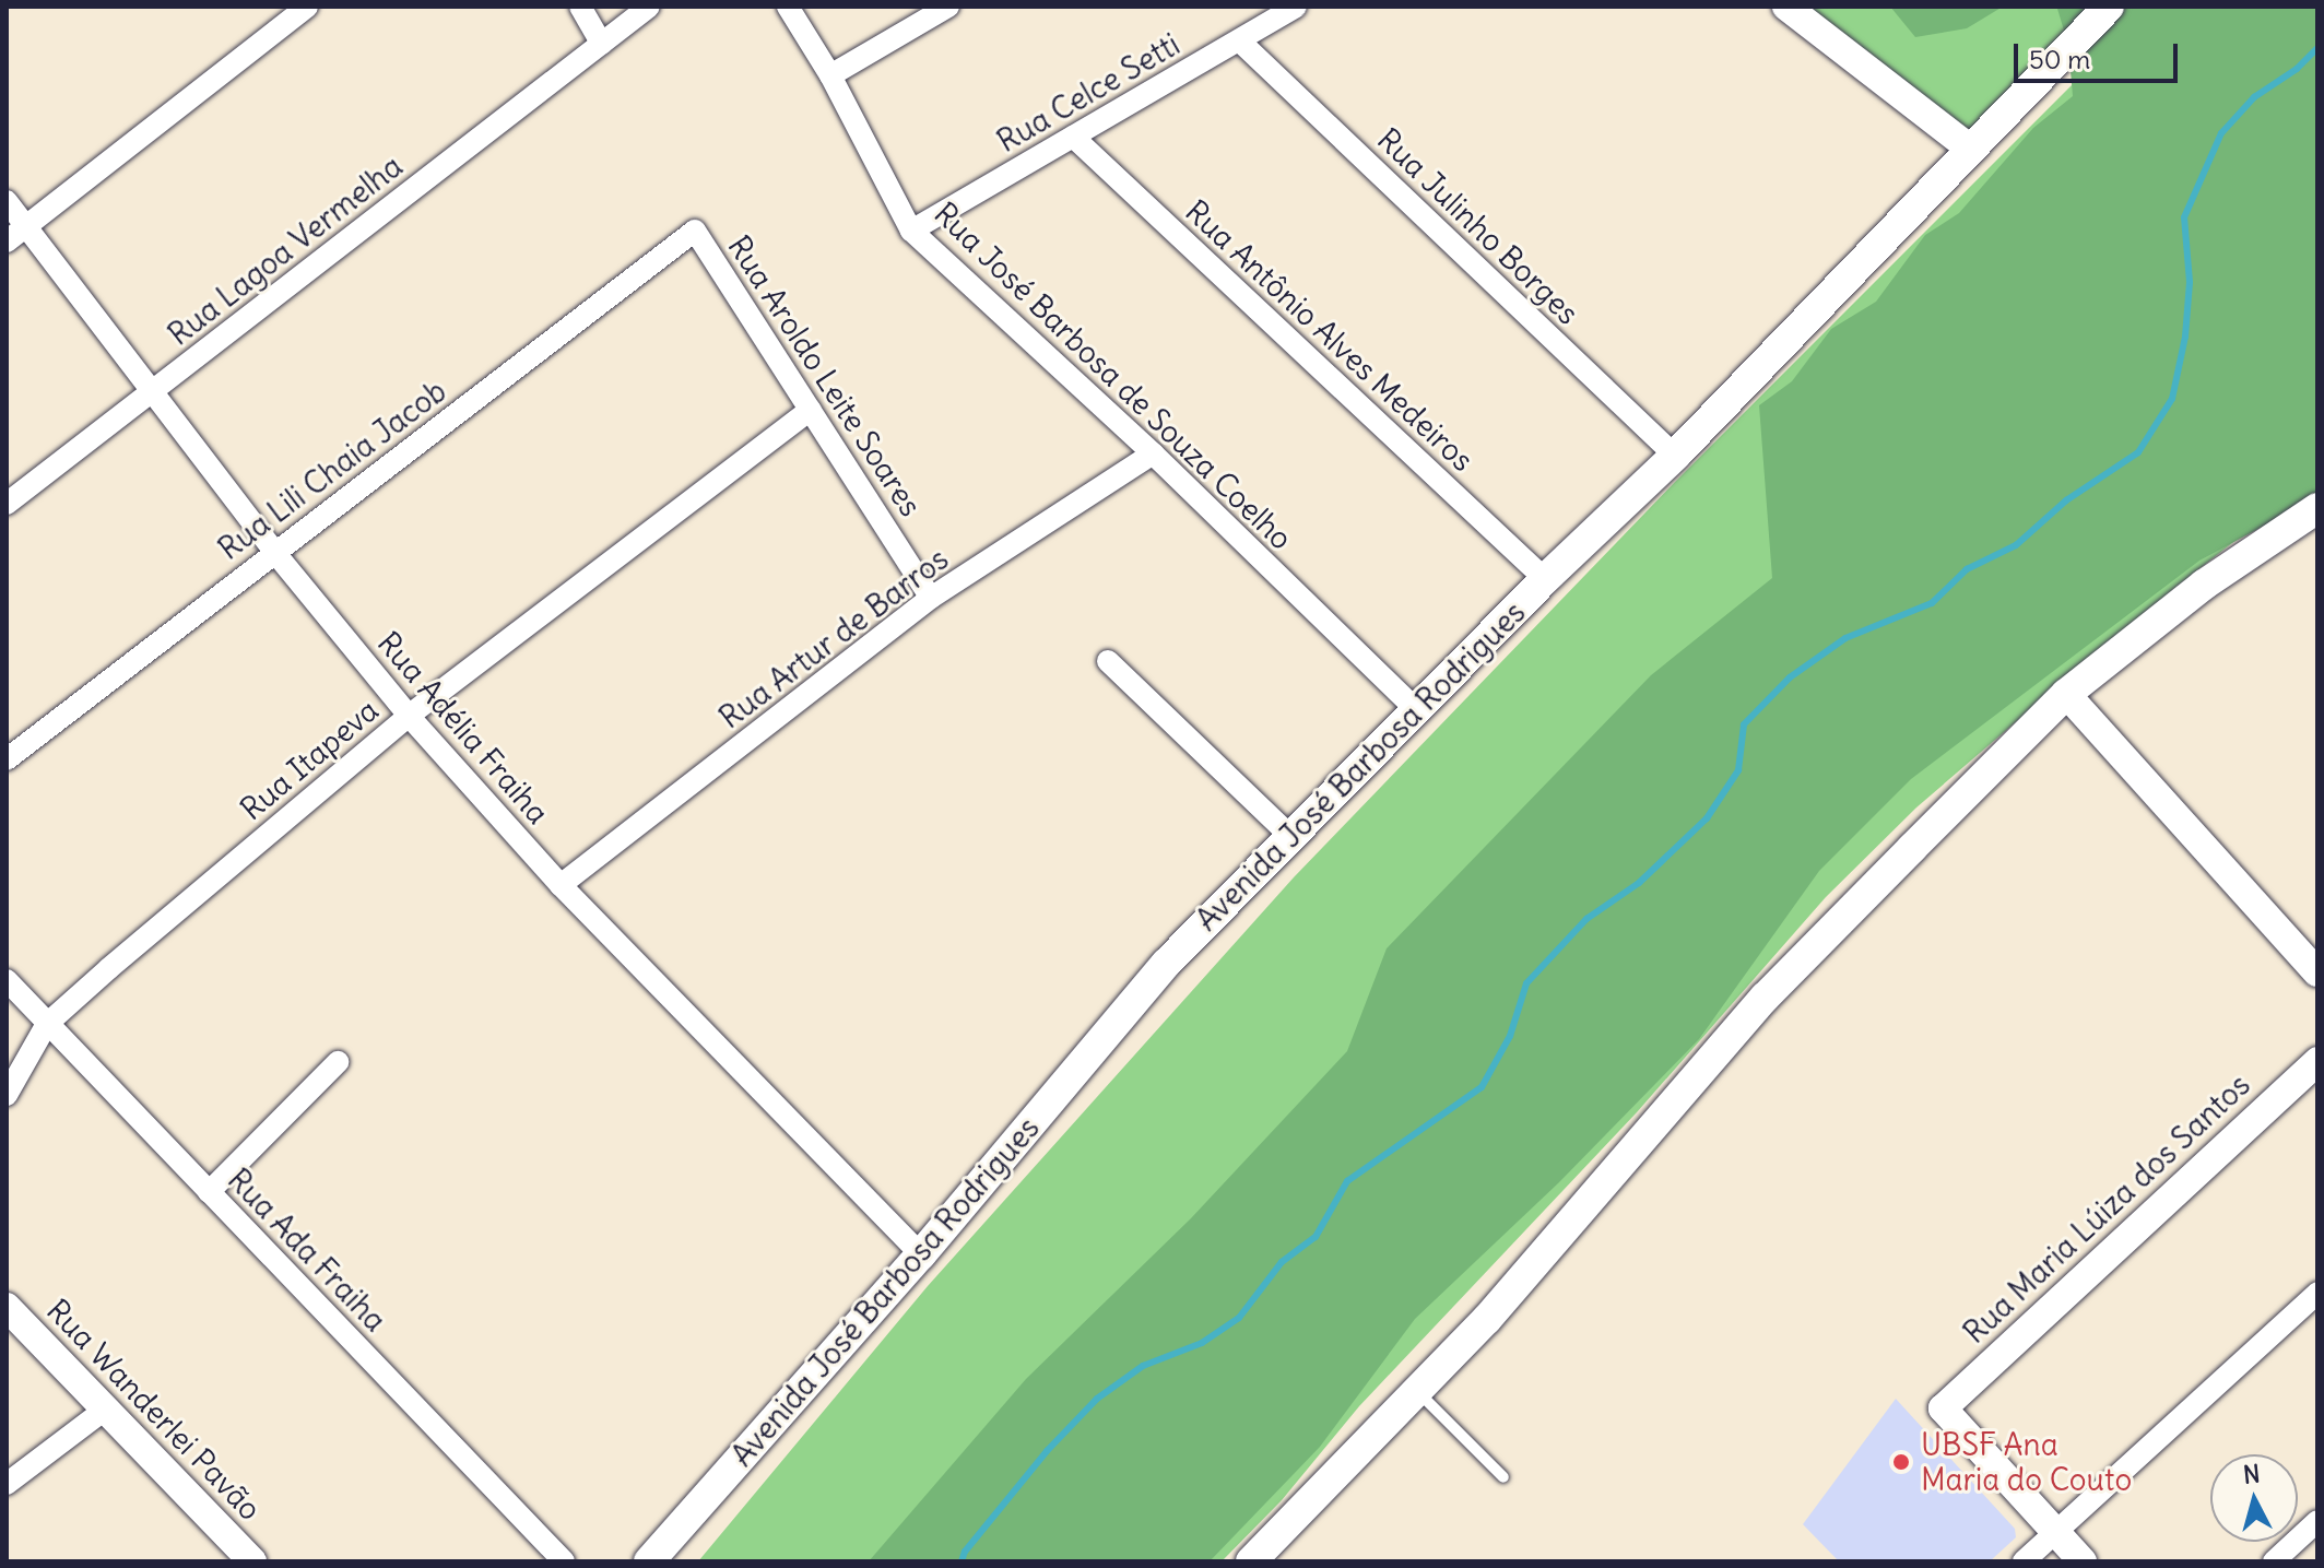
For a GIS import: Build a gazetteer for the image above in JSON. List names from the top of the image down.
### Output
{
  "streets": {
    "main road": ["Avenida José Barbosa Rodrigues"],
    "street": [
      "Rua Celce Setti",
      "Rua Julinho Borges",
      "Rua Lagoa Vermelha",
      "Rua Antônio Alves Medeiros",
      "Rua Aroldo Leite Soares",
      "Rua José Barbosa de Souza Coelho",
      "Rua Lili Chaia Jacob",
      "Rua Artur de Barros",
      "Rua Adélia Fraiha",
      "Rua Itapeva",
      "Rua Maria Lúiza dos Santos",
      "Rua Ada Fraiha",
      "Rua Wanderlei Pavão"
    ]
  },
  "crossings": [
    ["Rua Celce Setti", "Rua Julinho Borges"],
    ["Rua Celce Setti", "Rua Antônio Alves Medeiros"],
    ["Rua Celce Setti", "Rua José Barbosa de Souza Coelho"],
    ["Rua Julinho Borges", "Avenida José Barbosa Rodrigues"],
    ["Rua Lagoa Vermelha", "Rua Adélia Fraiha"],
    ["Rua Antônio Alves Medeiros", "Avenida José Barbosa Rodrigues"],
    ["Rua Aroldo Leite Soares", "Rua Lili Chaia Jacob"],
    ["Rua Aroldo Leite Soares", "Rua Artur de Barros"],
    ["Rua Aroldo Leite Soares", "Rua Itapeva"],
    ["Rua José Barbosa de Souza Coelho", "Rua Artur de Barros"],
    ["Rua José Barbosa de Souza Coelho", "Avenida José Barbosa Rodrigues"],
    ["Rua Lili Chaia Jacob", "Rua Adélia Fraiha"],
    ["Rua Artur de Barros", "Rua Adélia Fraiha"],
    ["Rua Adélia Fraiha", "Rua Itapeva"],
    ["Rua Adélia Fraiha", "Avenida José Barbosa Rodrigues"],
    ["Rua Itapeva", "Rua Ada Fraiha"]
  ],
  "places": ["UBSF Ana Maria do Couto"],
  "scale_bar": "50 m",
  "north": "top"
}
